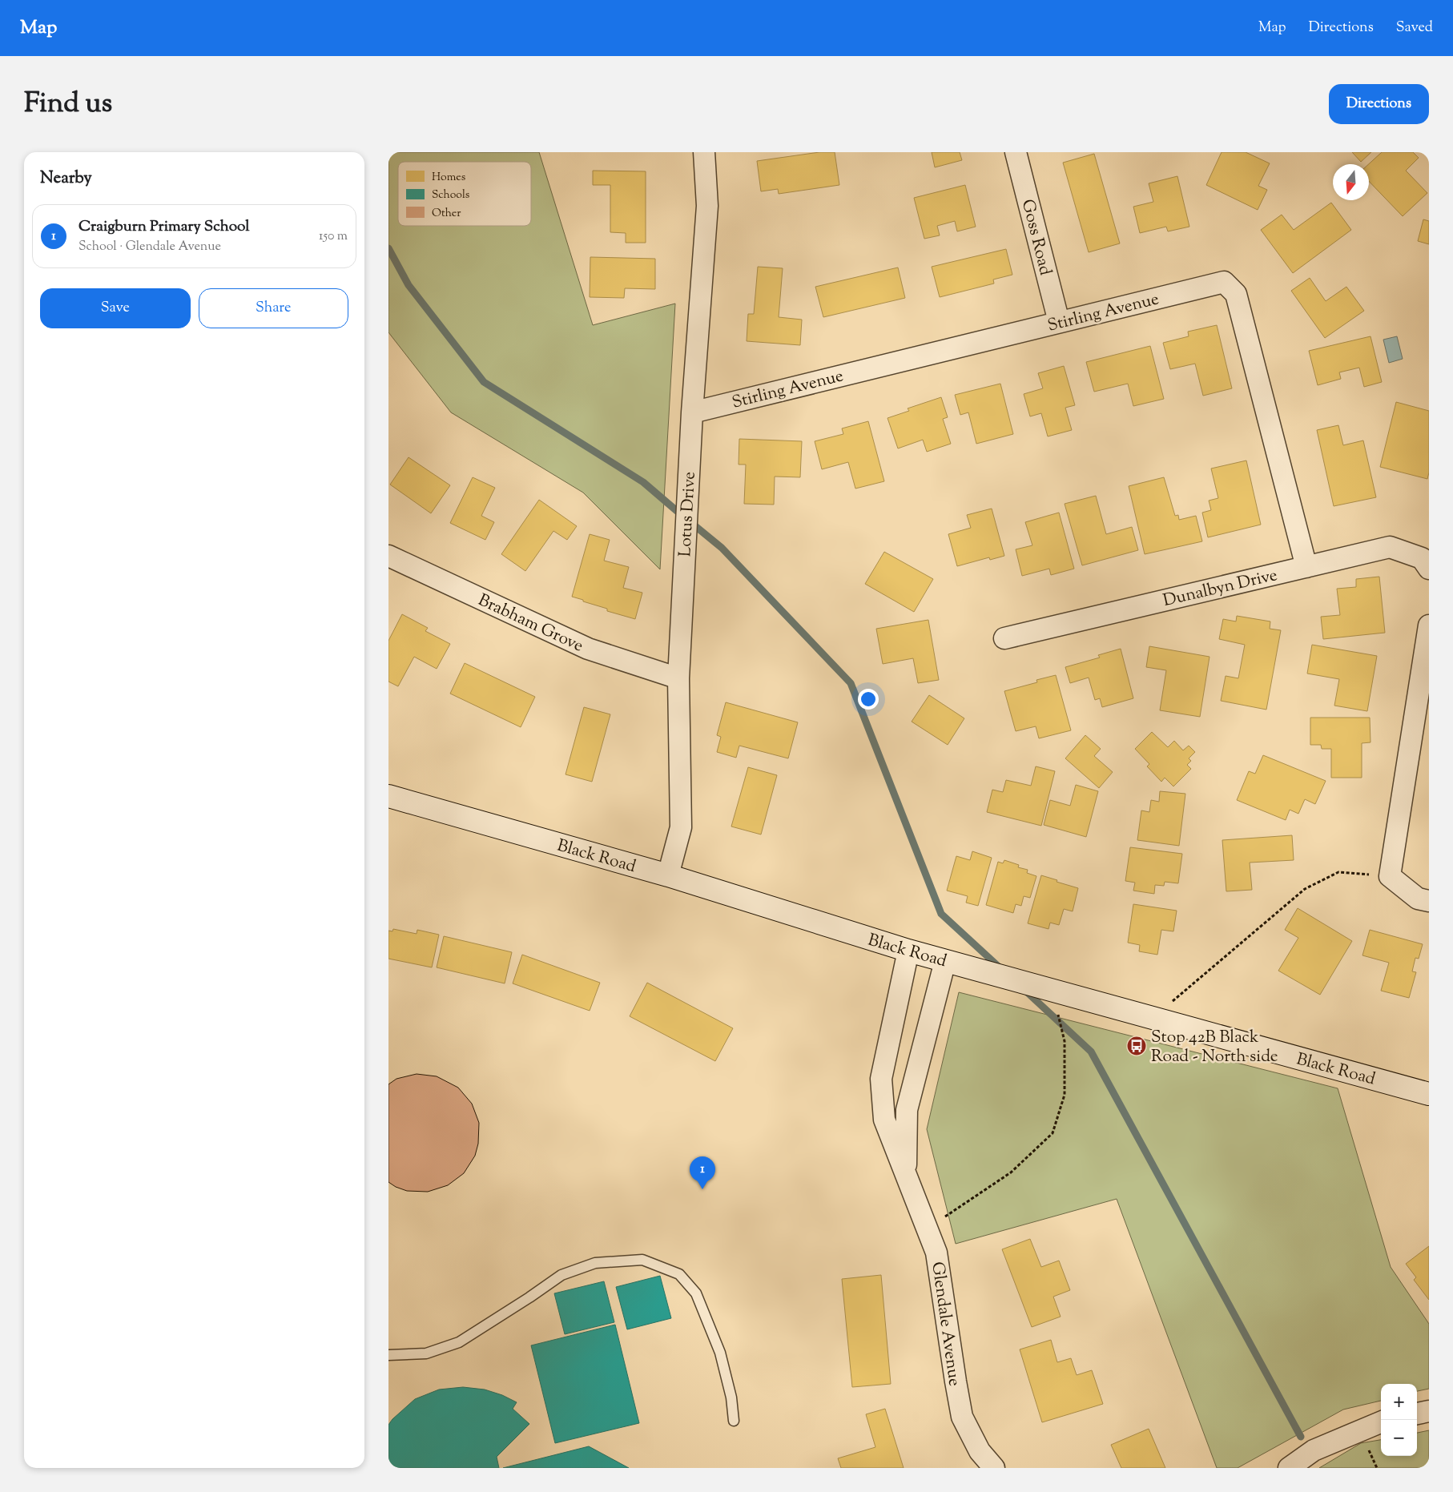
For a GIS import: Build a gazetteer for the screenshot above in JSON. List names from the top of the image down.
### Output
{
  "streets": {
    "main road": ["Black Road"],
    "street": [
      "Goss Road",
      "Stirling Avenue",
      "Lotus Drive",
      "Dunalbyn Drive",
      "Brabham Grove",
      "Glendale Avenue"
    ]
  },
  "crossings": [
    ["Goss Road", "Stirling Avenue"],
    ["Stirling Avenue", "Lotus Drive"],
    ["Stirling Avenue", "Dunalbyn Drive"],
    ["Lotus Drive", "Brabham Grove"],
    ["Lotus Drive", "Black Road"],
    ["Black Road", "Glendale Avenue"]
  ],
  "places": {
    "bus stop": ["Stop 42B Black Road - North side"]
  },
  "legend": ["Homes", "Schools", "Other"],
  "north": "bottom",
  "page": {
    "header": "Map",
    "nav": ["Map", "Directions", "Saved"],
    "title": "Find us",
    "buttons": [
      "Directions",
      ["Save", "Share"]
    ],
    "heading": "Nearby",
    "list": [
      {
        "mark": "1",
        "name": "Craigburn Primary School",
        "note": "School · Glendale Avenue",
        "value": "150 m"
      }
    ],
    "pins": "1",
    "map_buttons": ["+", "−"]
  }
}
